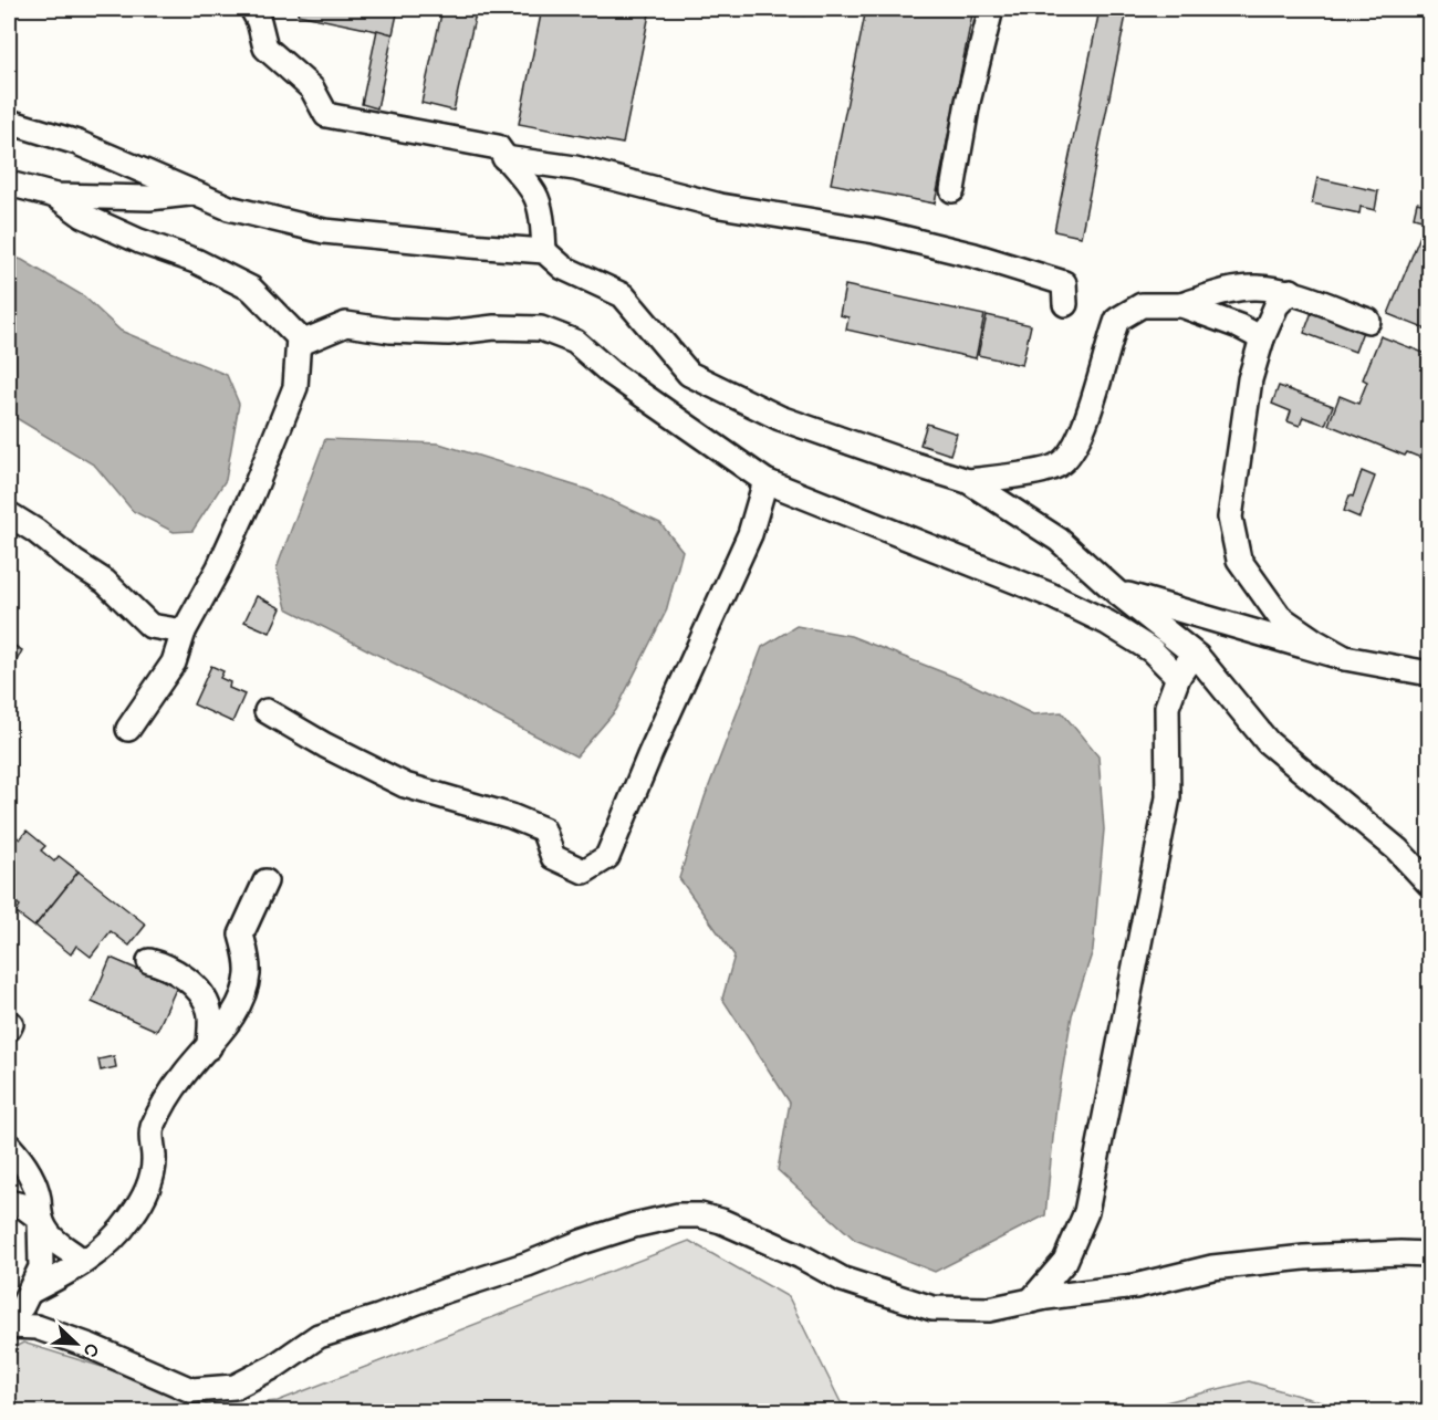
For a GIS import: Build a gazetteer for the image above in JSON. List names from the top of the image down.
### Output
{
  "north": "bottom right"
}
